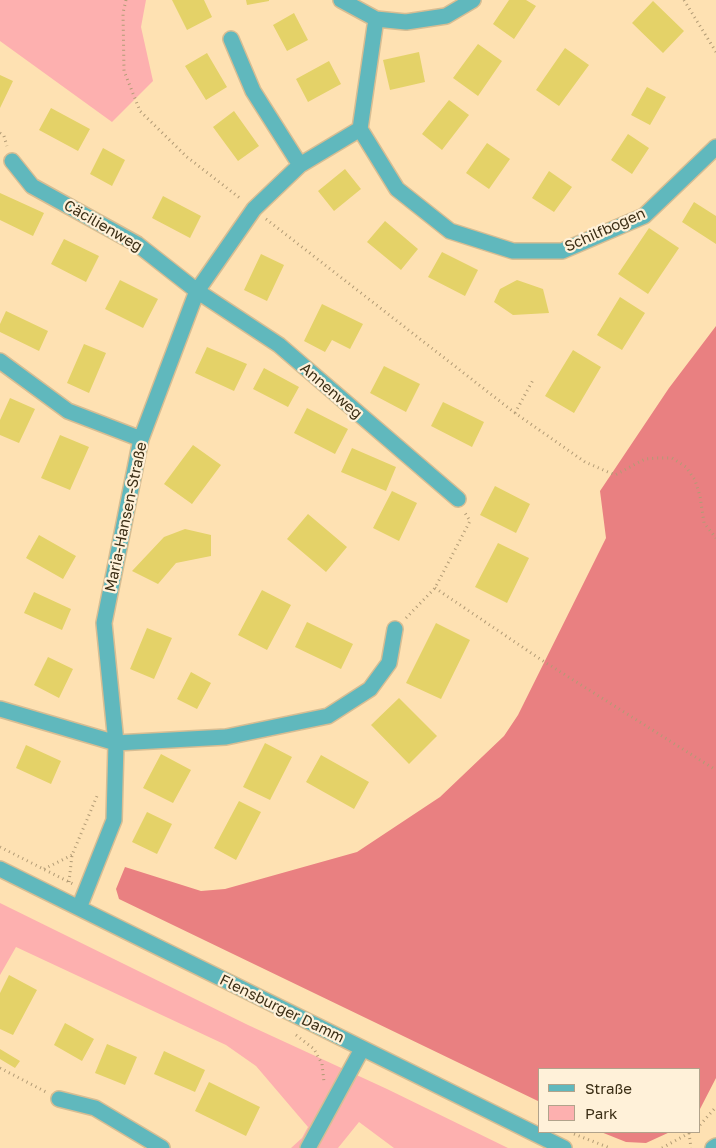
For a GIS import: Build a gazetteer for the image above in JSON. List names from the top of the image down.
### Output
{
  "streets": {
    "street": [
      "Cäcilienweg",
      "Schilfbogen",
      "Annenweg",
      "Maria-Hansen-Straße",
      "Flensburger Damm"
    ]
  },
  "crossings": [
    ["Cäcilienweg", "Annenweg"],
    ["Cäcilienweg", "Maria-Hansen-Straße"],
    ["Schilfbogen", "Maria-Hansen-Straße"],
    ["Annenweg", "Maria-Hansen-Straße"],
    ["Maria-Hansen-Straße", "Flensburger Damm"]
  ],
  "legend": ["Straße", "Park"]
}
